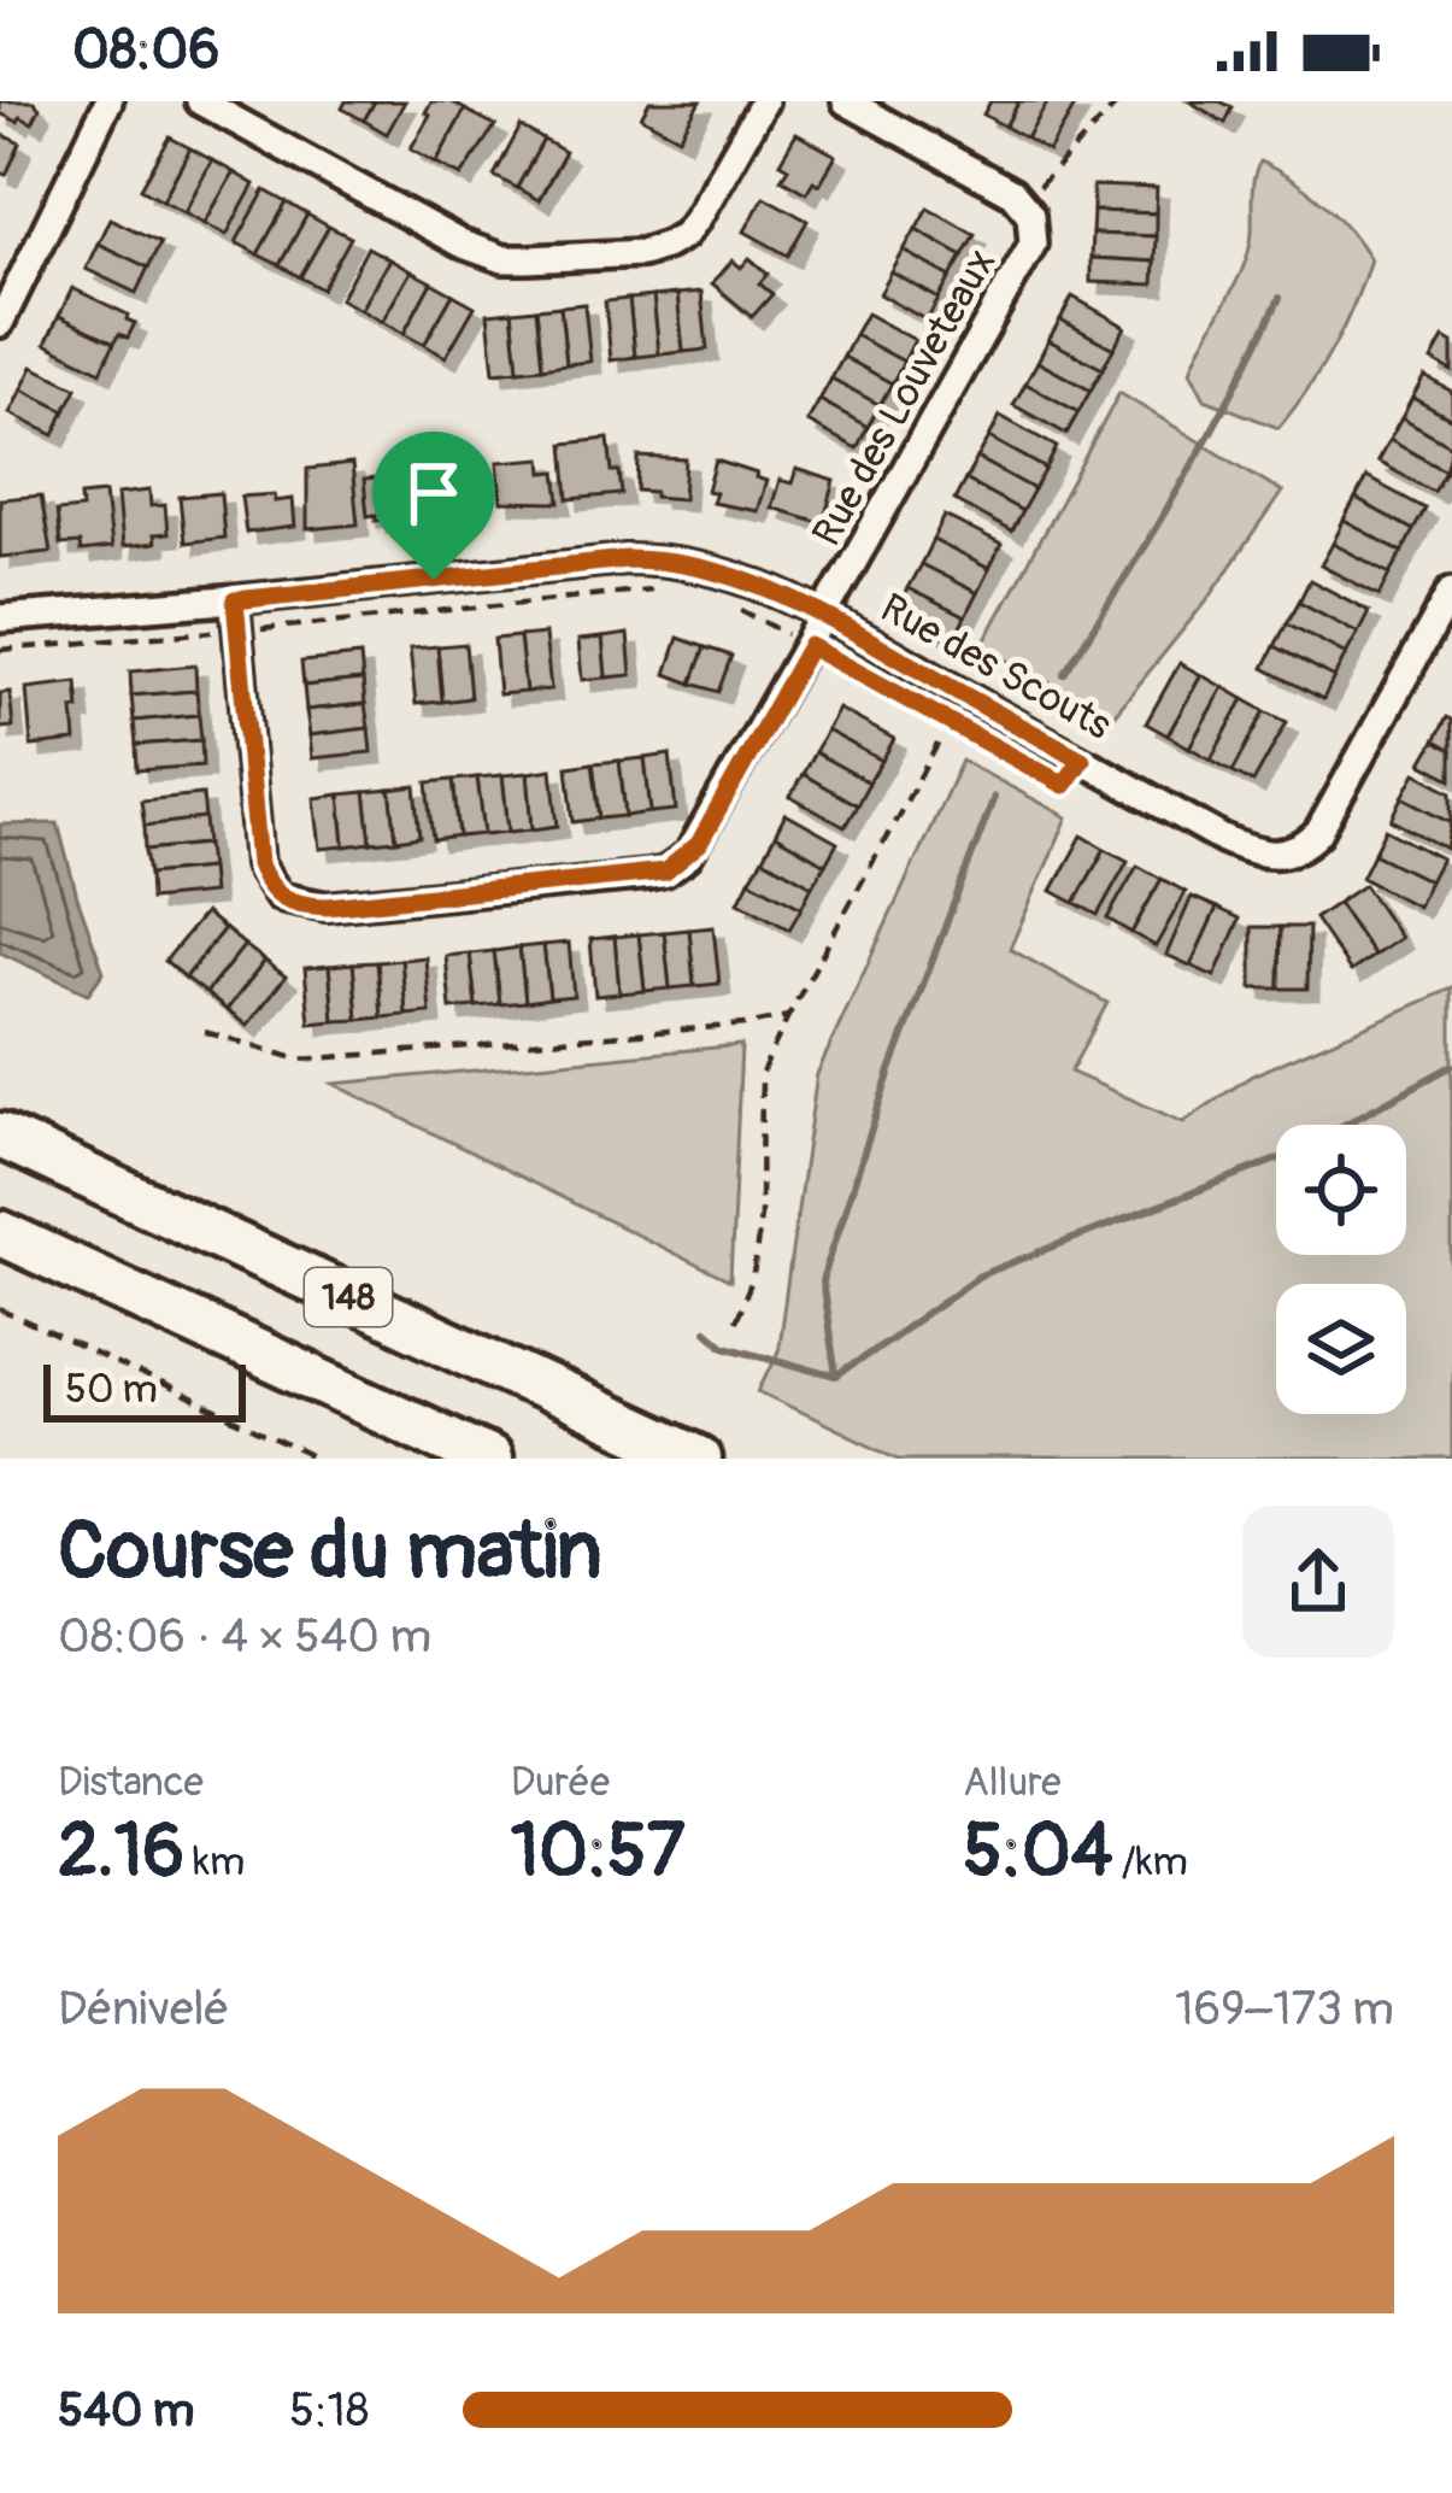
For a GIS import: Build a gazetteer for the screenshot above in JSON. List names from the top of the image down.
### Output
{
  "streets": {
    "highway": ["148"],
    "street": ["Rue des Louveteaux", "Rue des Scouts"]
  },
  "crossings": [
    ["Rue des Louveteaux", "Rue des Scouts"]
  ],
  "scale_bar": "50 m",
  "page": {
    "status": "08:06",
    "scale": "50 m",
    "heading": ["Course du matin", "08:06 · 4 × 540 m"],
    "stats": [
      ["Distance", "2.16 km"],
      ["Durée", "10:57"],
      ["Allure", "5:04 /km"]
    ],
    "chart": ["Dénivelé", "169–173 m"],
    "list": [
      {
        "name": "540 m",
        "note": "5:18"
      }
    ]
  }
}
